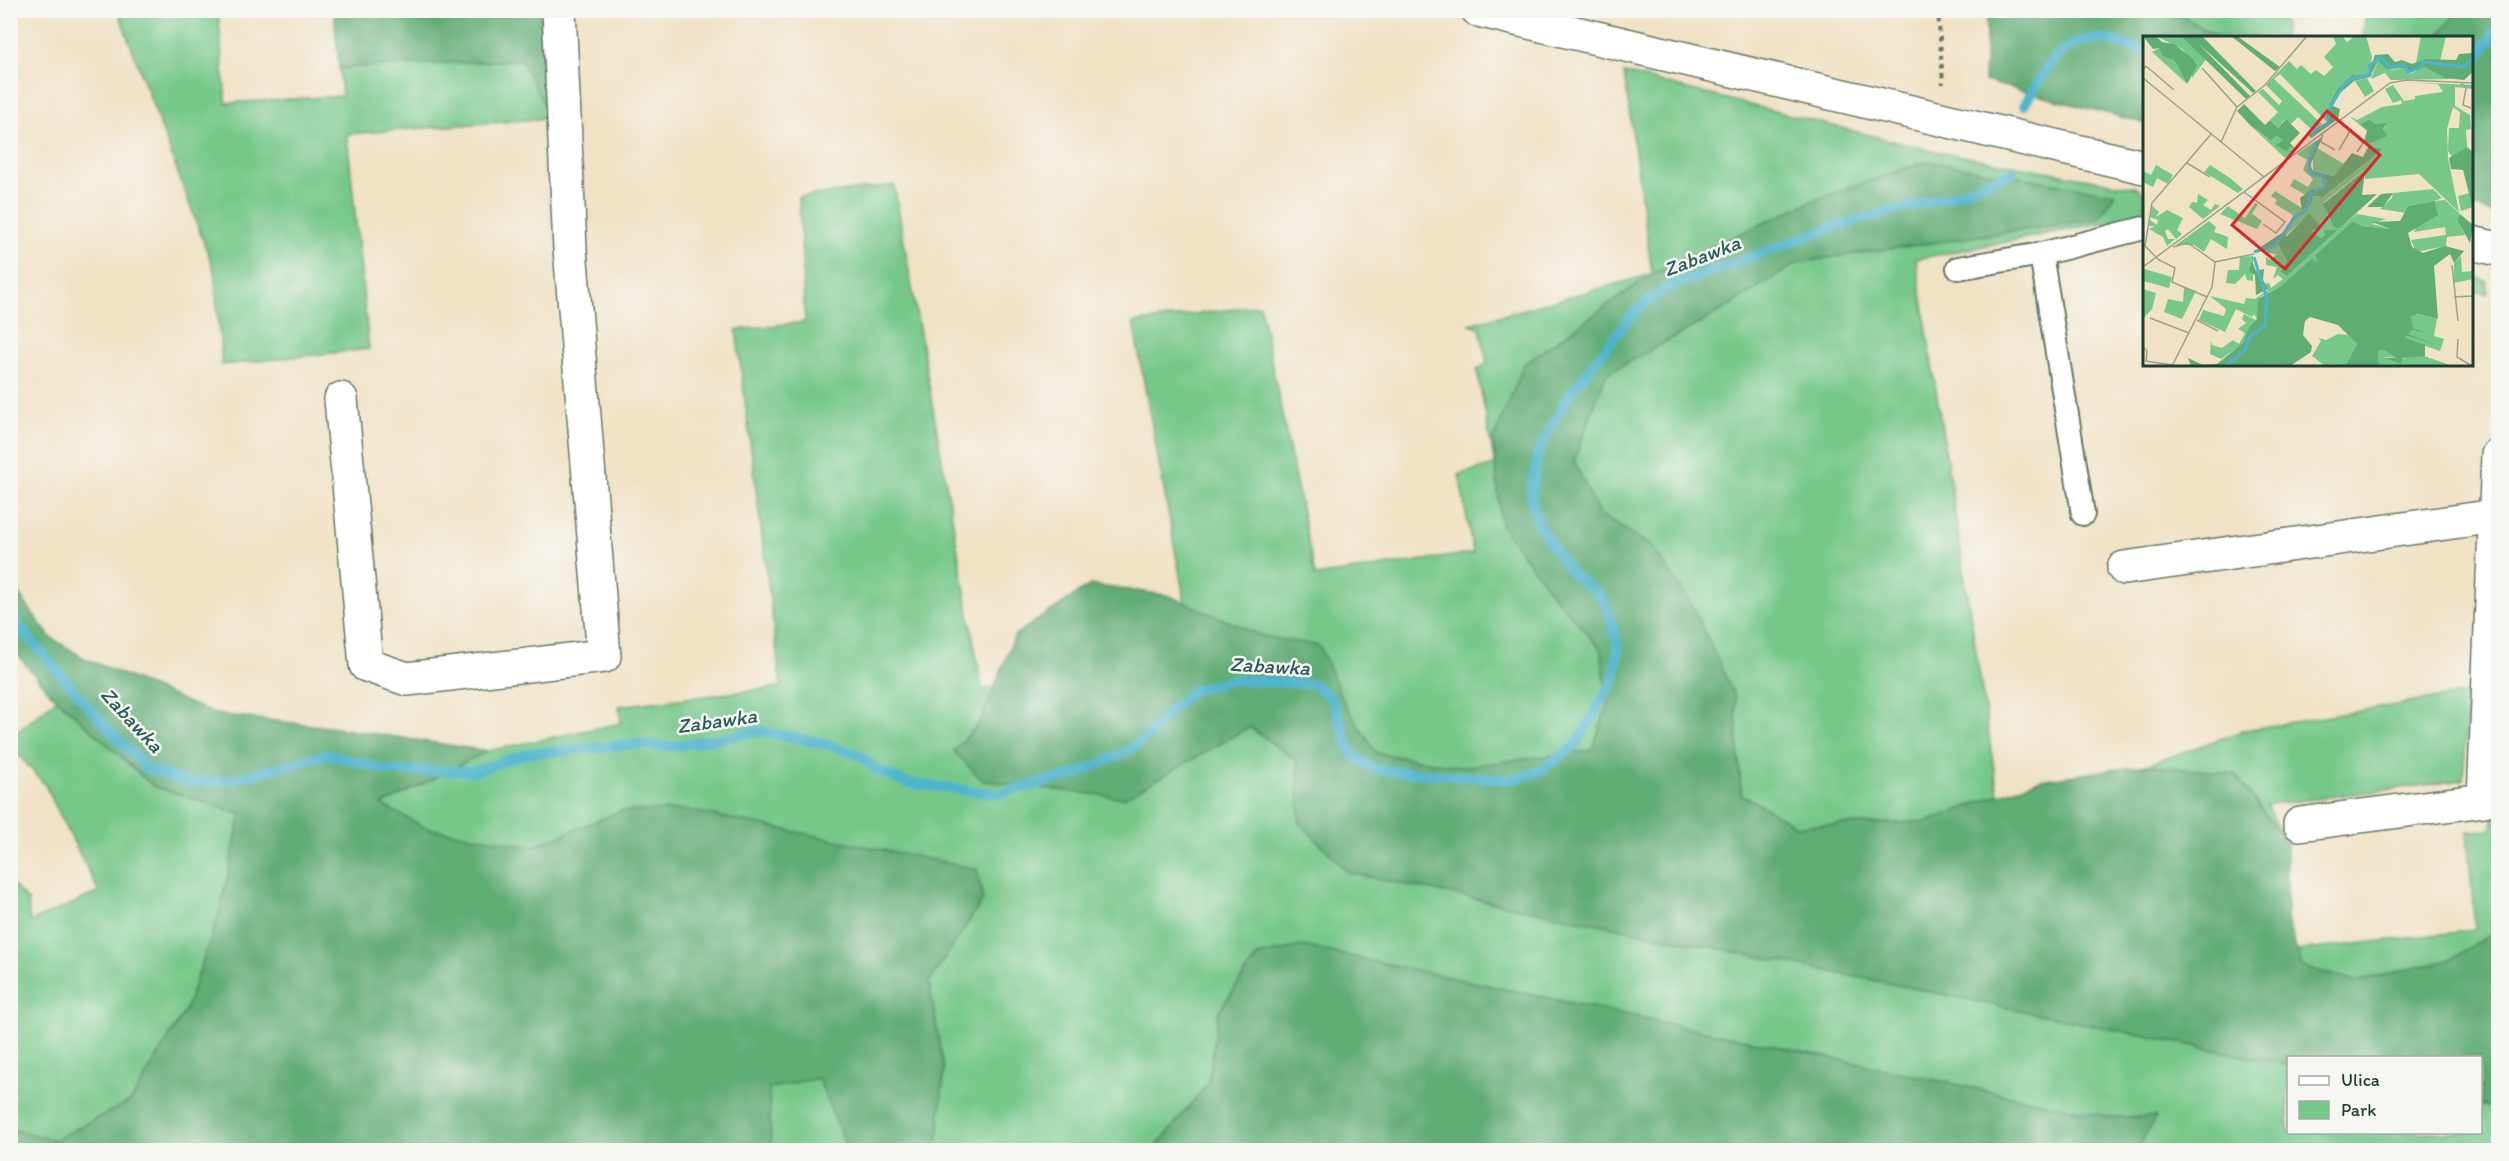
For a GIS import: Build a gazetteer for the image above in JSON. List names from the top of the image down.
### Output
{
  "water": ["Zabawka"],
  "legend": ["Ulica", "Park"]
}
